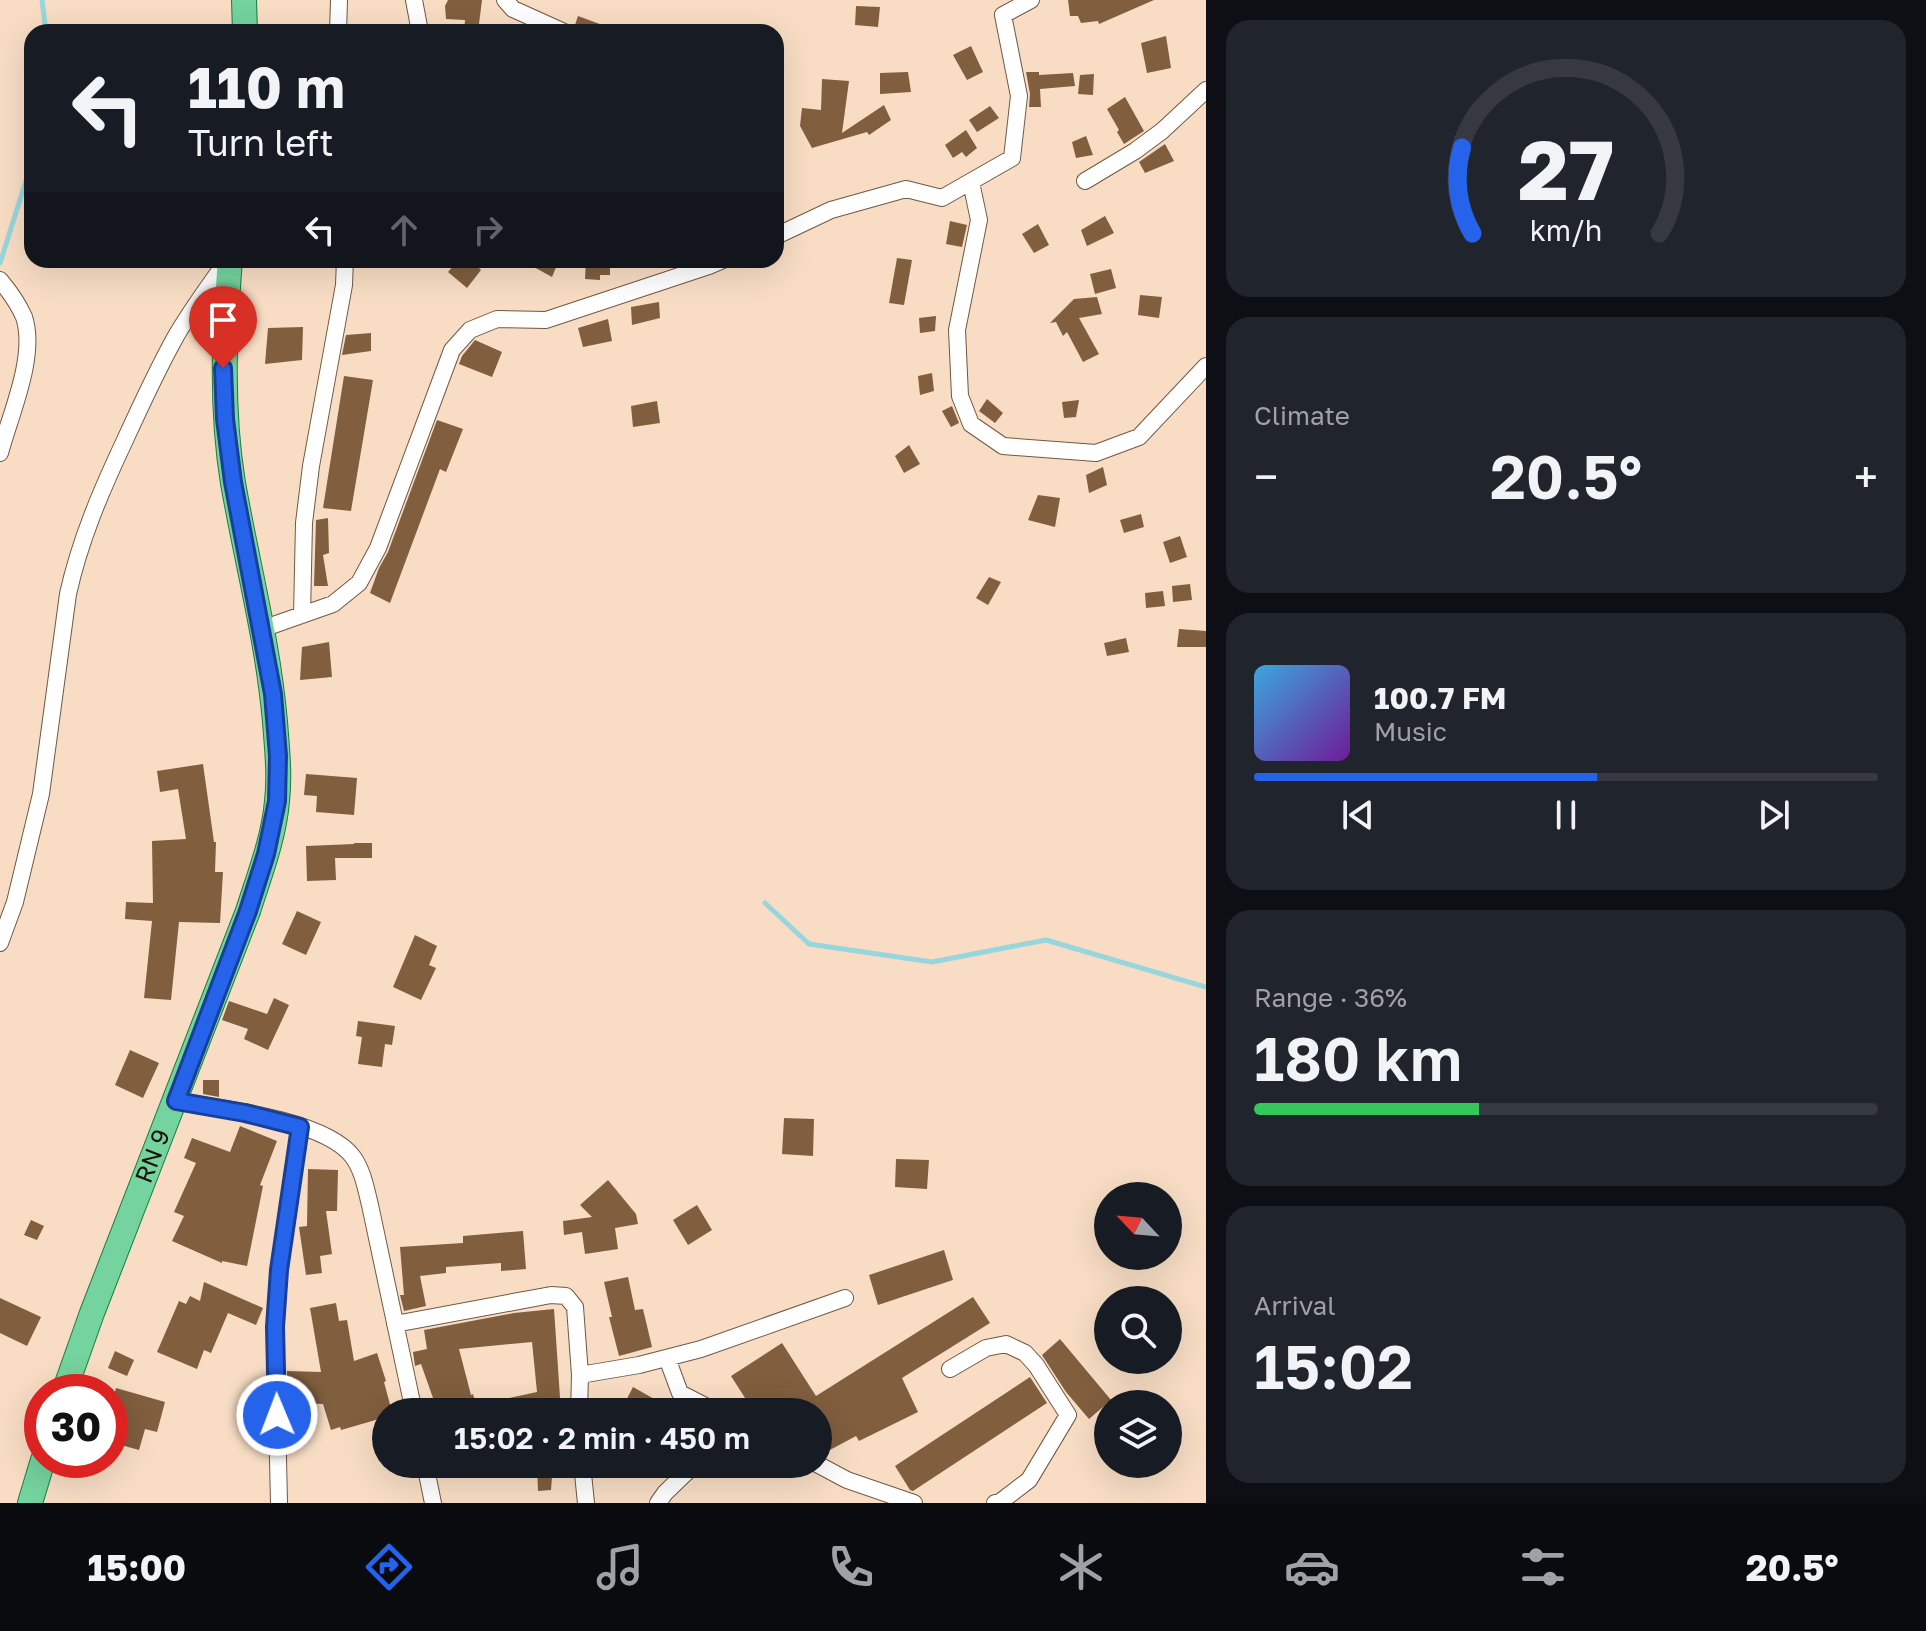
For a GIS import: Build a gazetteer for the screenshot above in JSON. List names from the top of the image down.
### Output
{
  "streets": {
    "main road": ["RN 9"]
  },
  "north": "top left",
  "page": {
    "turn": ["110 m", "Turn left"],
    "tile": [
      "Climate",
      ["Range · 36%", "180 km"],
      ["Arrival", "15:02"]
    ],
    "heat": ["−", "20.5°", "+"],
    "song": ["100.7 FM", "Music"],
    "limit": "30",
    "trip": "15:02 · 2 min · 450 m",
    "tabs": ["15:00", "20.5°"],
    "gauge": ["27", "km/h"]
  }
}
